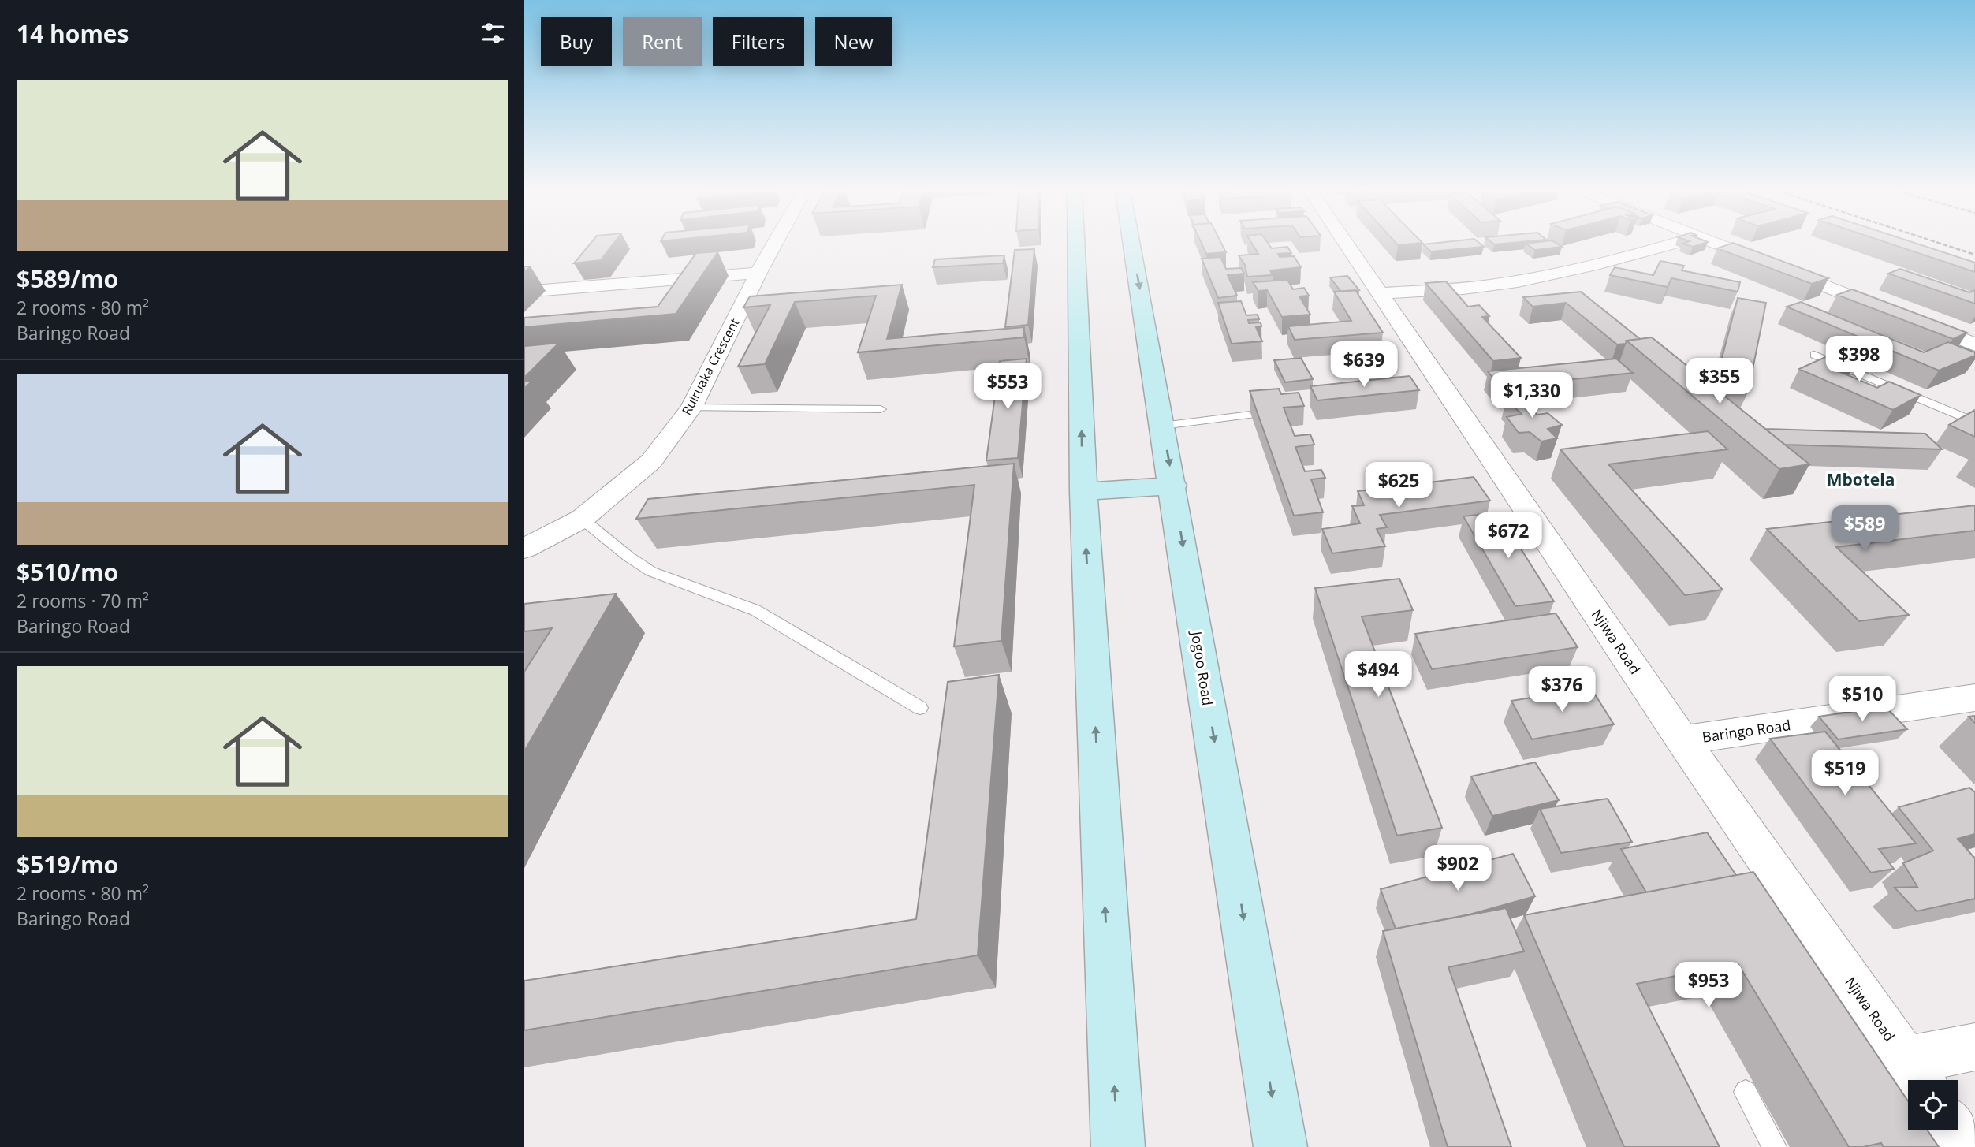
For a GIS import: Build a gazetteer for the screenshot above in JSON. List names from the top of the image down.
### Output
{
  "streets": {
    "main road": ["Jogoo Road"],
    "street": ["Ruiruaka Crescent", "Njiwa Road", "Baringo Road"]
  },
  "crossings": [
    ["Njiwa Road", "Baringo Road"]
  ],
  "districts": ["Mbotela"],
  "page": {
    "heading": "14 homes",
    "chip": [
      "Buy",
      "Rent",
      "Filters",
      "New"
    ],
    "list": [
      {
        "name": "$589/mo",
        "note": "2 rooms · 80 m² · Baringo Road"
      },
      {
        "name": "$510/mo",
        "note": "2 rooms · 70 m² · Baringo Road"
      },
      {
        "name": "$519/mo",
        "note": "2 rooms · 80 m² · Baringo Road"
      }
    ],
    "price": [
      "$398",
      "$639",
      "$355",
      "$553",
      "$1,330",
      "$625",
      "$589",
      "$672",
      "$494",
      "$376",
      "$510",
      "$519",
      "$902",
      "$953"
    ]
  }
}
